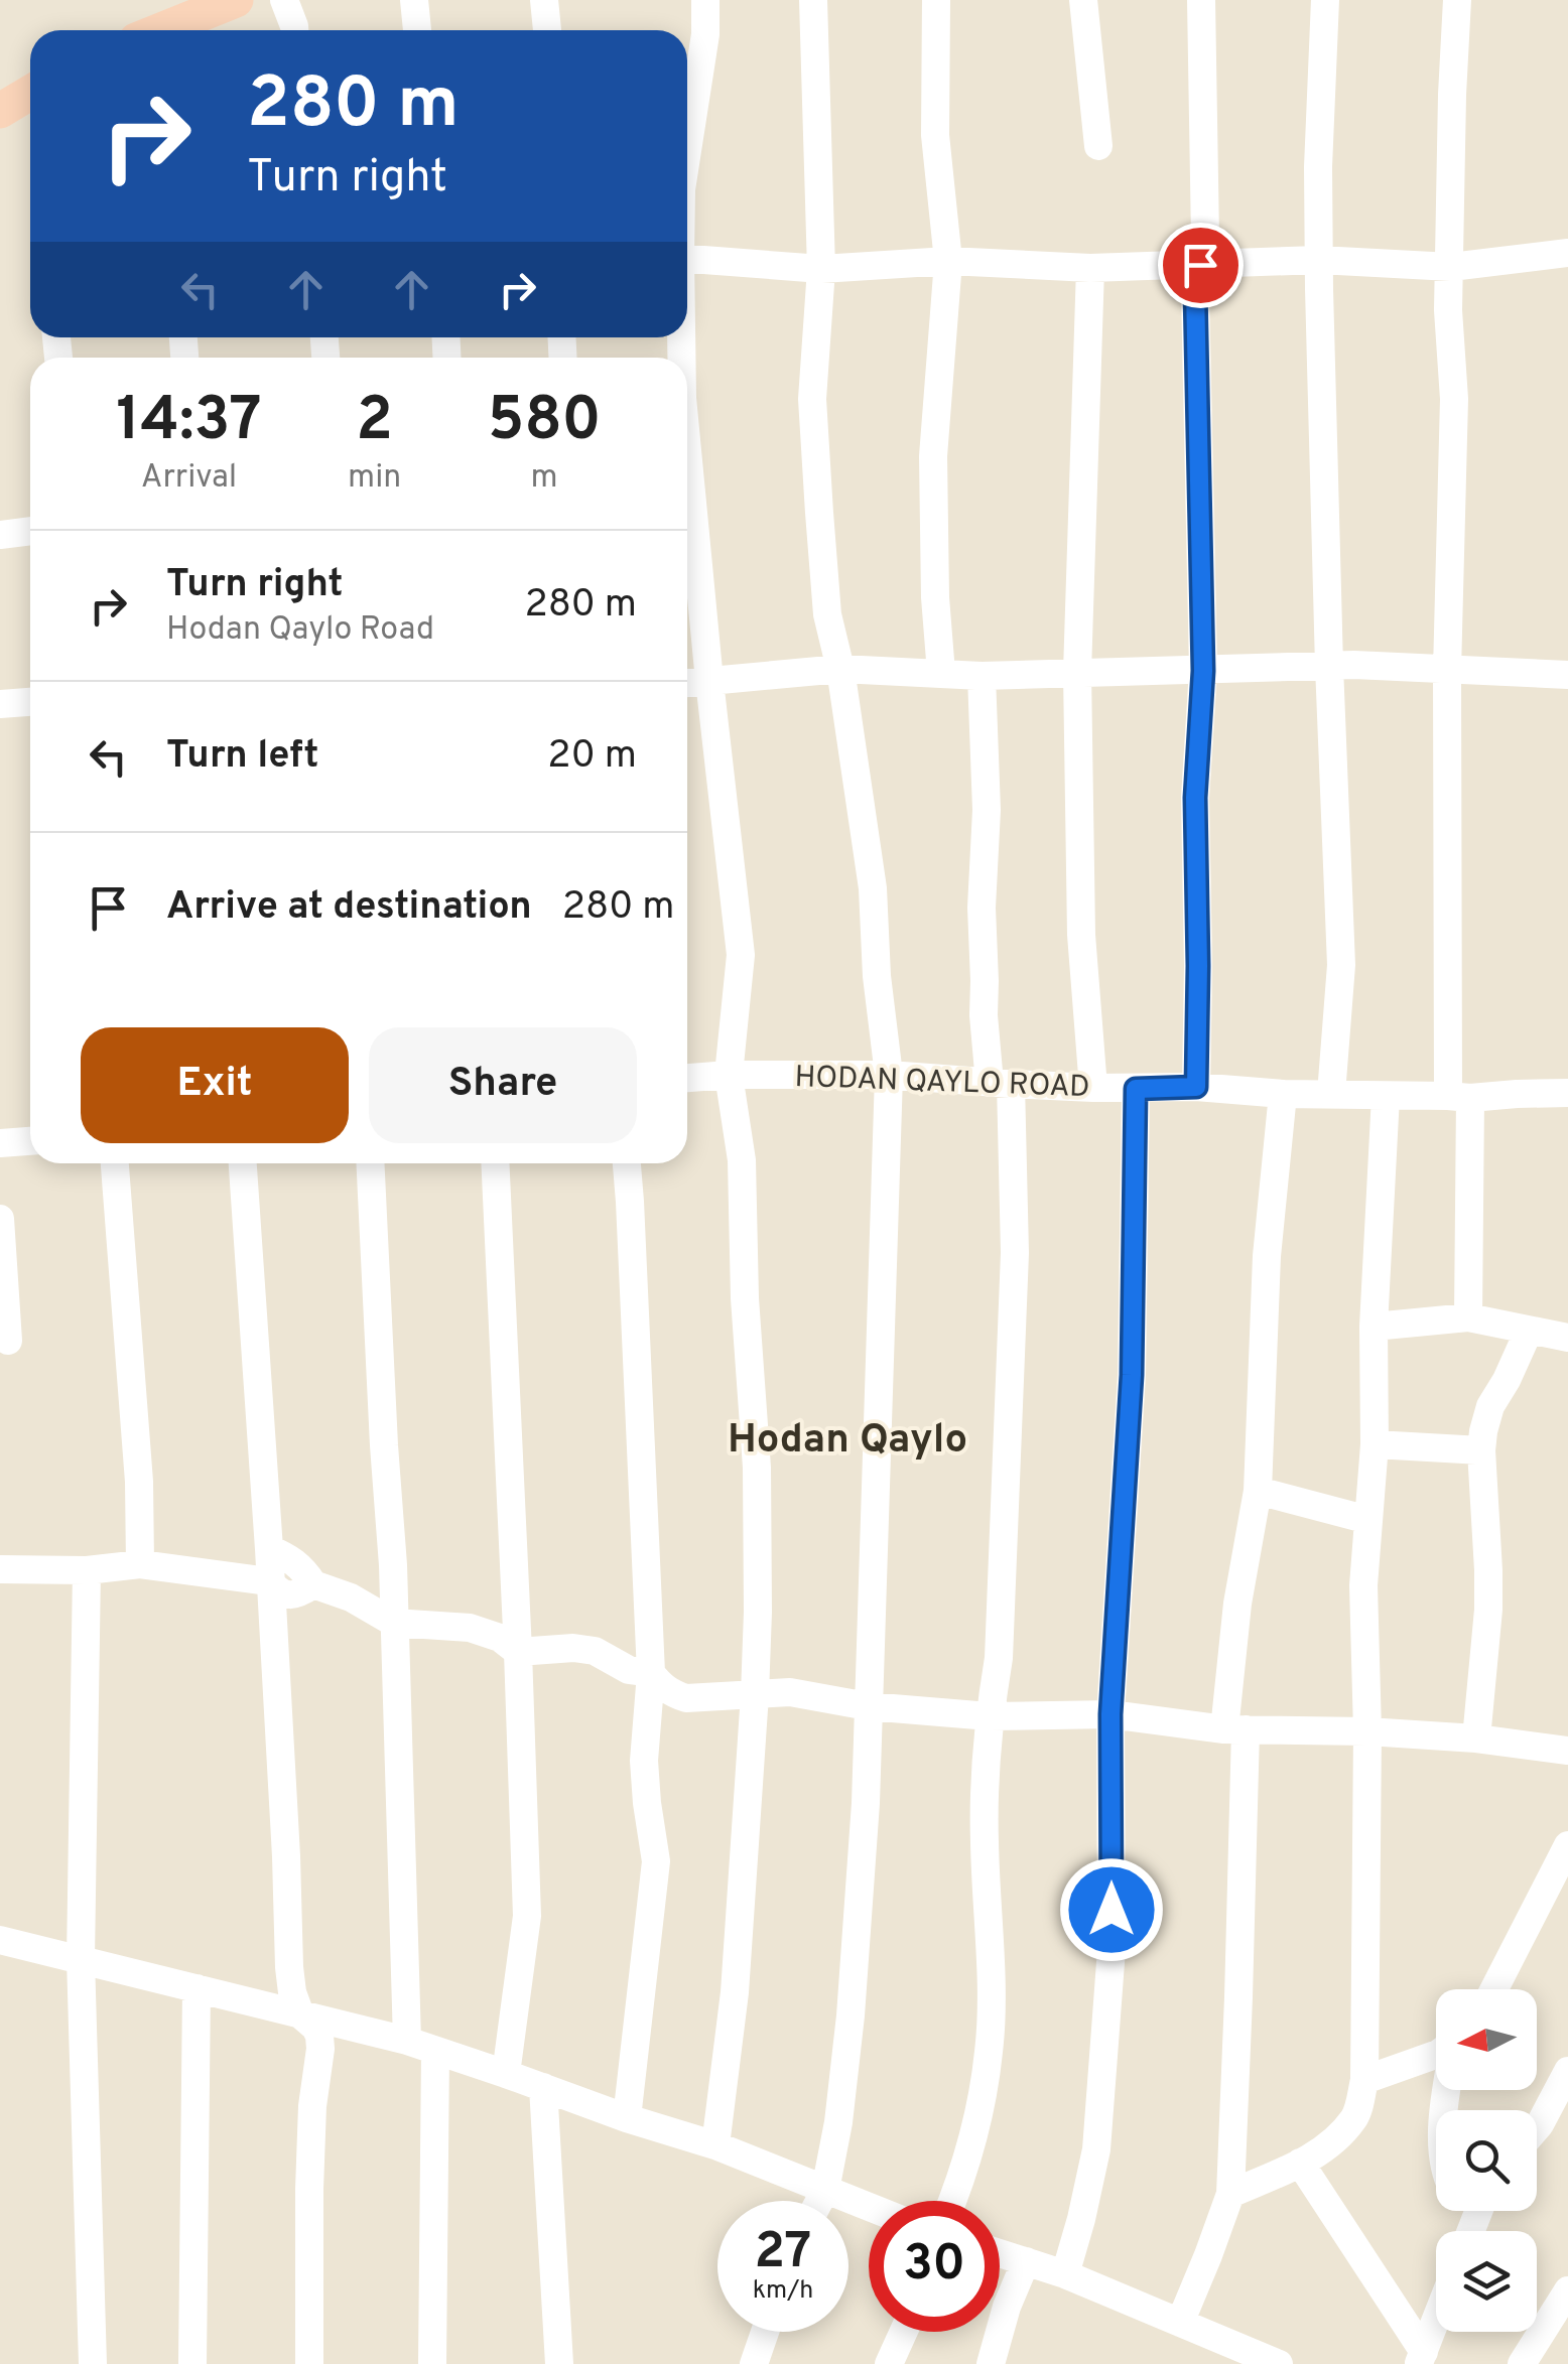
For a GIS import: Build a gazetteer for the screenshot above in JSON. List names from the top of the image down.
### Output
{
  "streets": {
    "street": ["HODAN QAYLO ROAD"]
  },
  "districts": ["Hodan Qaylo"],
  "north": "left",
  "page": {
    "turn": ["280 m", "Turn right"],
    "eta": [
      "14:37",
      "Arrival",
      "2",
      "min",
      "580",
      "m"
    ],
    "list": [
      {
        "name": "Turn right",
        "note": "Hodan Qaylo Road",
        "value": "280 m"
      },
      {
        "name": "Turn left",
        "value": "20 m"
      },
      {
        "name": "Arrive at destination",
        "value": "280 m"
      }
    ],
    "buttons": ["Exit", "Share"],
    "speed": "27 km/h",
    "limit": "30"
  }
}
